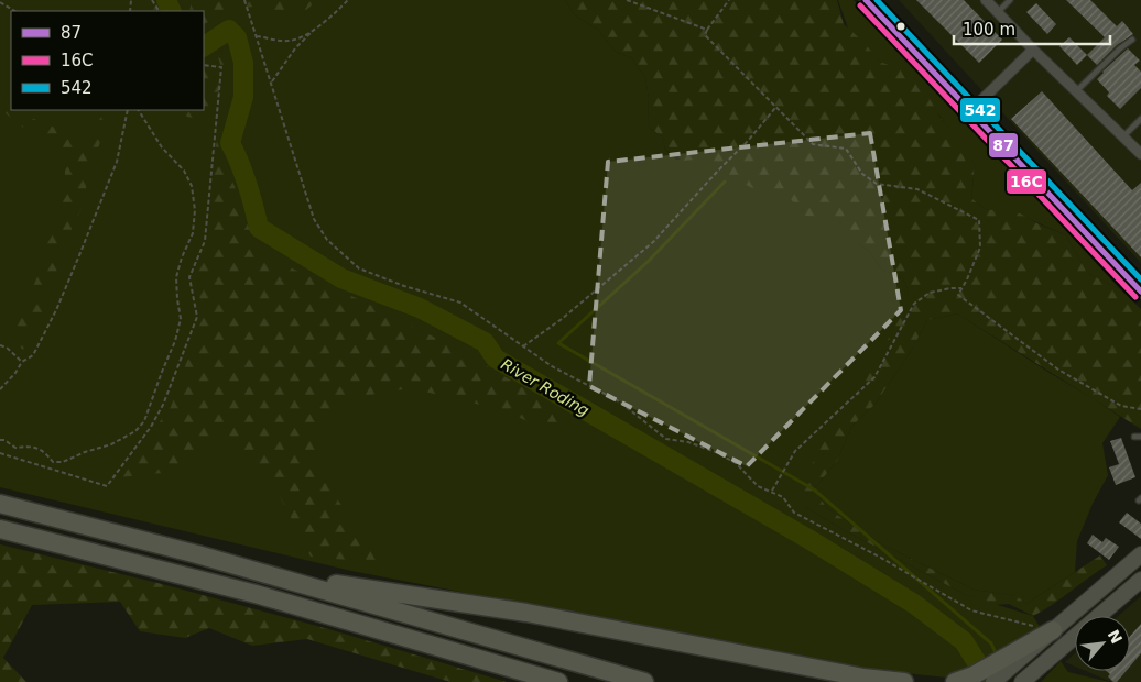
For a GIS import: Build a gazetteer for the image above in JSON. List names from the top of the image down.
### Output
{
  "water": ["River Roding"],
  "lines": ["transit line 87", "transit line 542", "transit line 16C"],
  "legend": ["87", "16C", "542"],
  "scale_bar": "100 m",
  "north": "top right"
}
